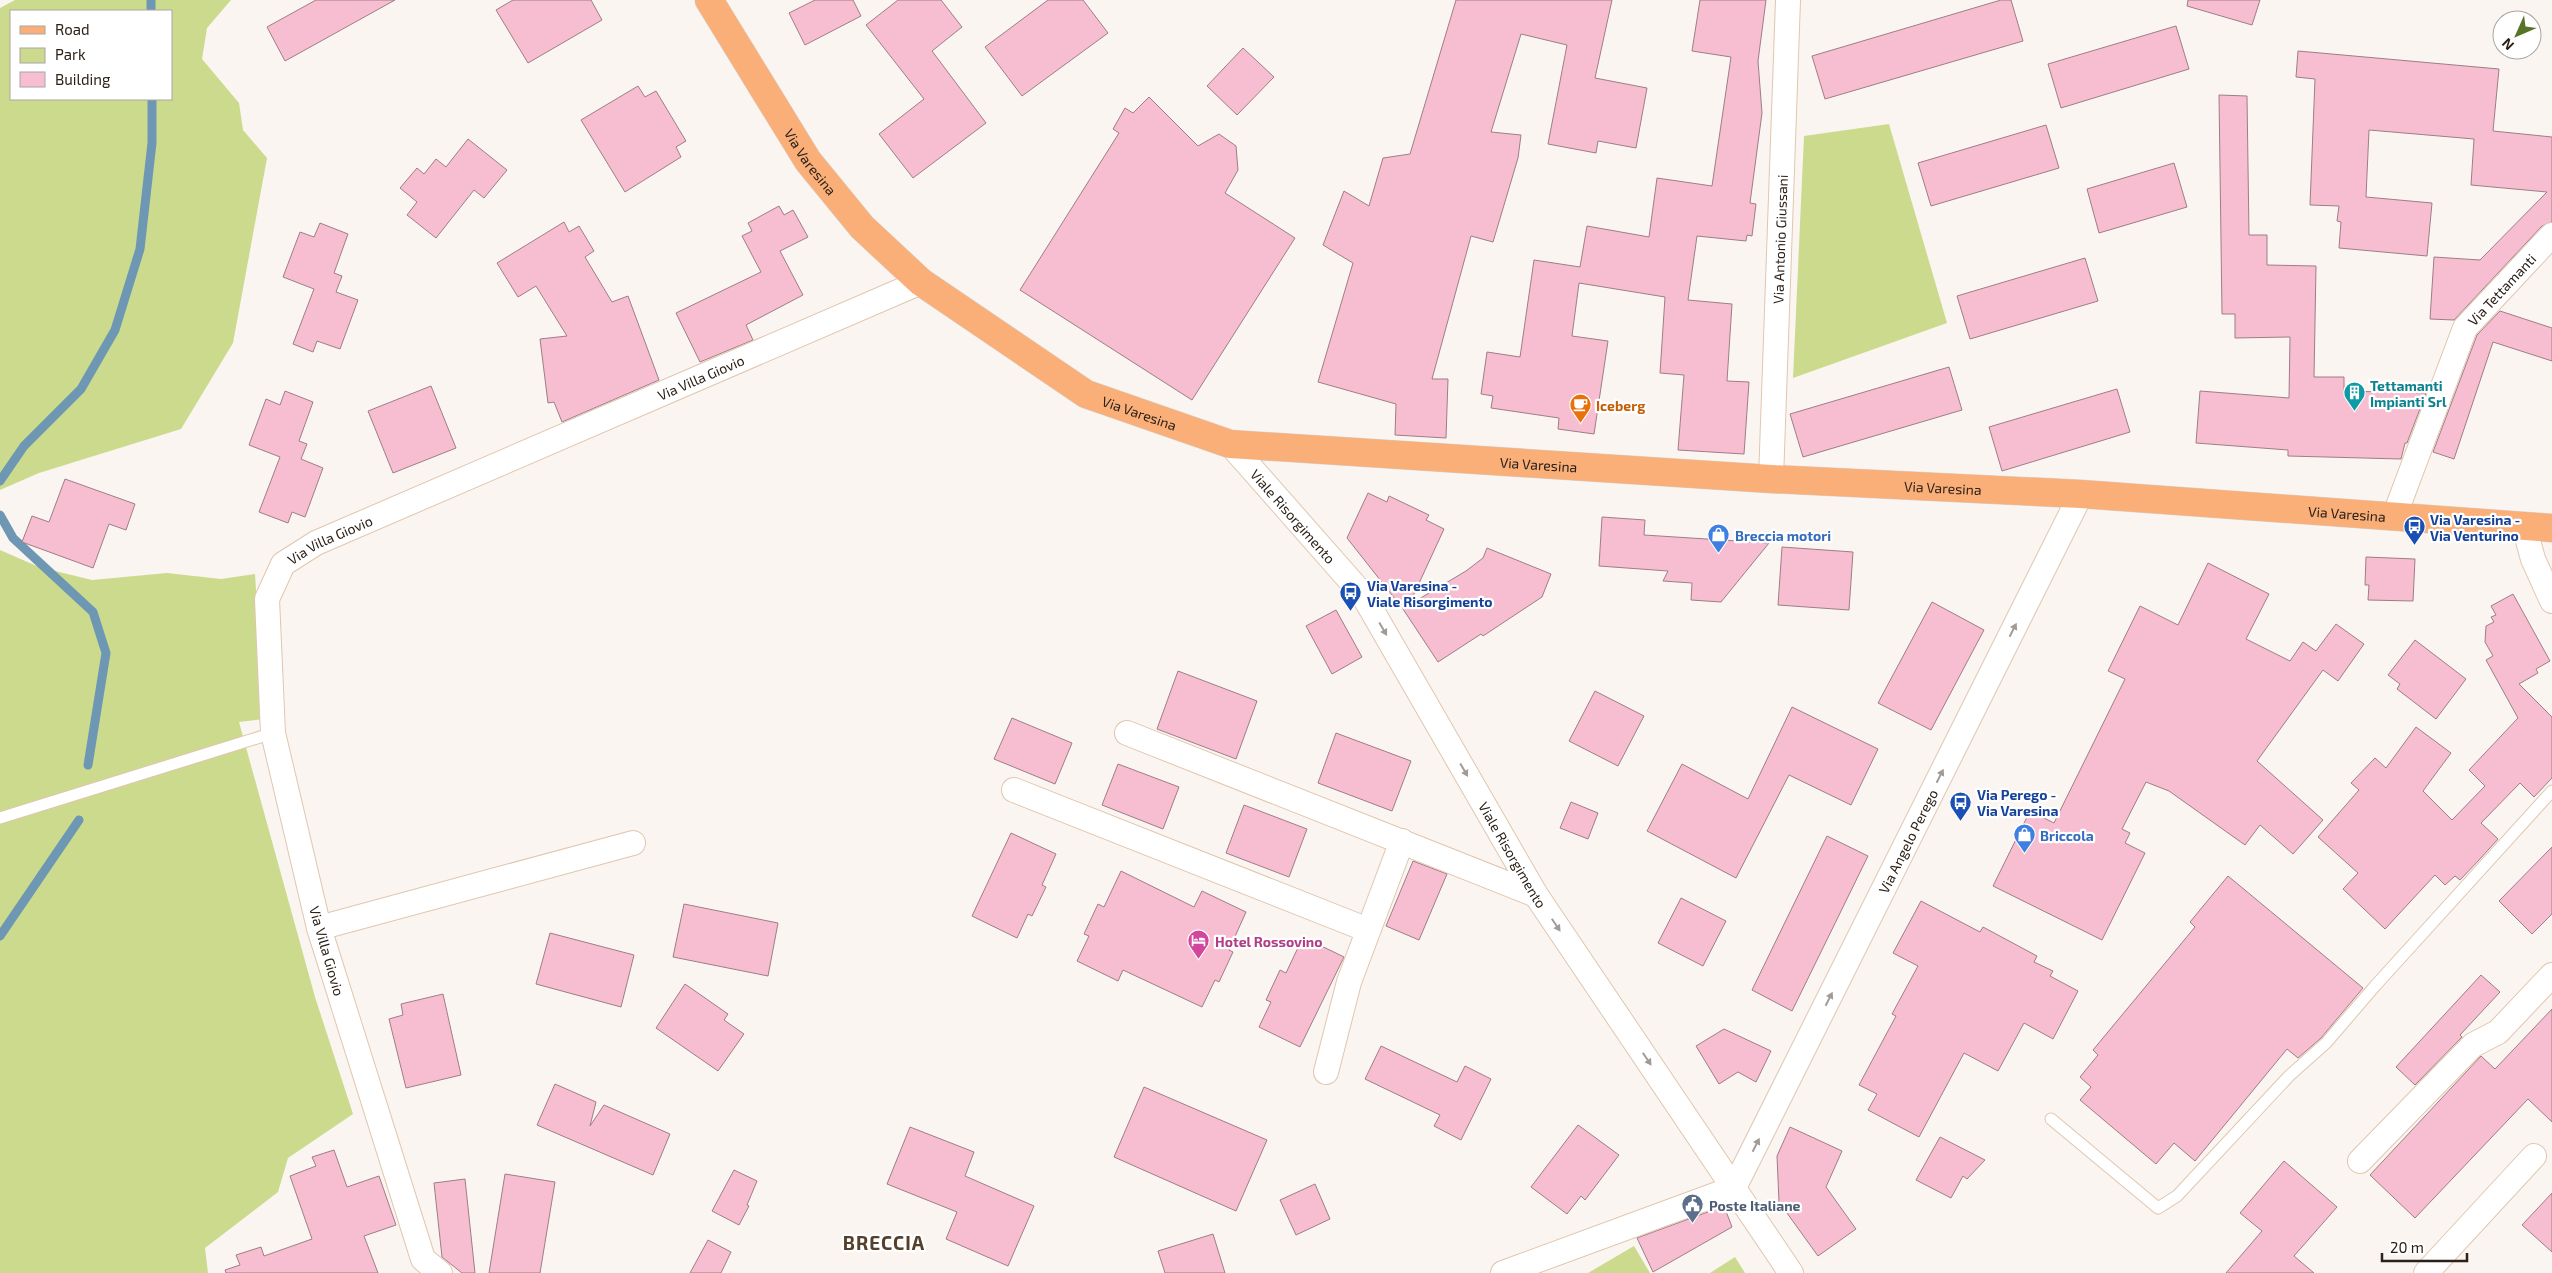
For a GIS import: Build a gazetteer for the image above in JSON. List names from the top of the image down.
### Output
{
  "streets": {
    "main road": ["Via Varesina"],
    "street": [
      "Via Antonio Giussani",
      "Via Tettamanti",
      "Via Villa Giovio",
      "Viale Risorgimento",
      "Via Angelo Perego"
    ]
  },
  "crossings": [
    ["Via Varesina", "Via Antonio Giussani"],
    ["Via Varesina", "Via Tettamanti"],
    ["Via Varesina", "Via Villa Giovio"],
    ["Via Varesina", "Viale Risorgimento"],
    ["Via Varesina", "Via Angelo Perego"],
    ["Viale Risorgimento", "Via Angelo Perego"]
  ],
  "one_way": ["Viale Risorgimento", "Via Angelo Perego"],
  "districts": ["BRECCIA"],
  "places": {
    "building": ["Tettamanti Impianti Srl"],
    "cafe": ["Iceberg"],
    "bus stop": ["Via Varesina - Via Venturino", "Via Varesina - Viale Risorgimento", "Via Perego - Via Varesina"],
    "shop": ["Breccia motori", "Briccola"],
    "hotel": ["Hotel Rossovino"],
    "public building": ["Poste Italiane"]
  },
  "legend": ["Road", "Park", "Building"],
  "scale_bar": "20 m",
  "north": "bottom left"
}
